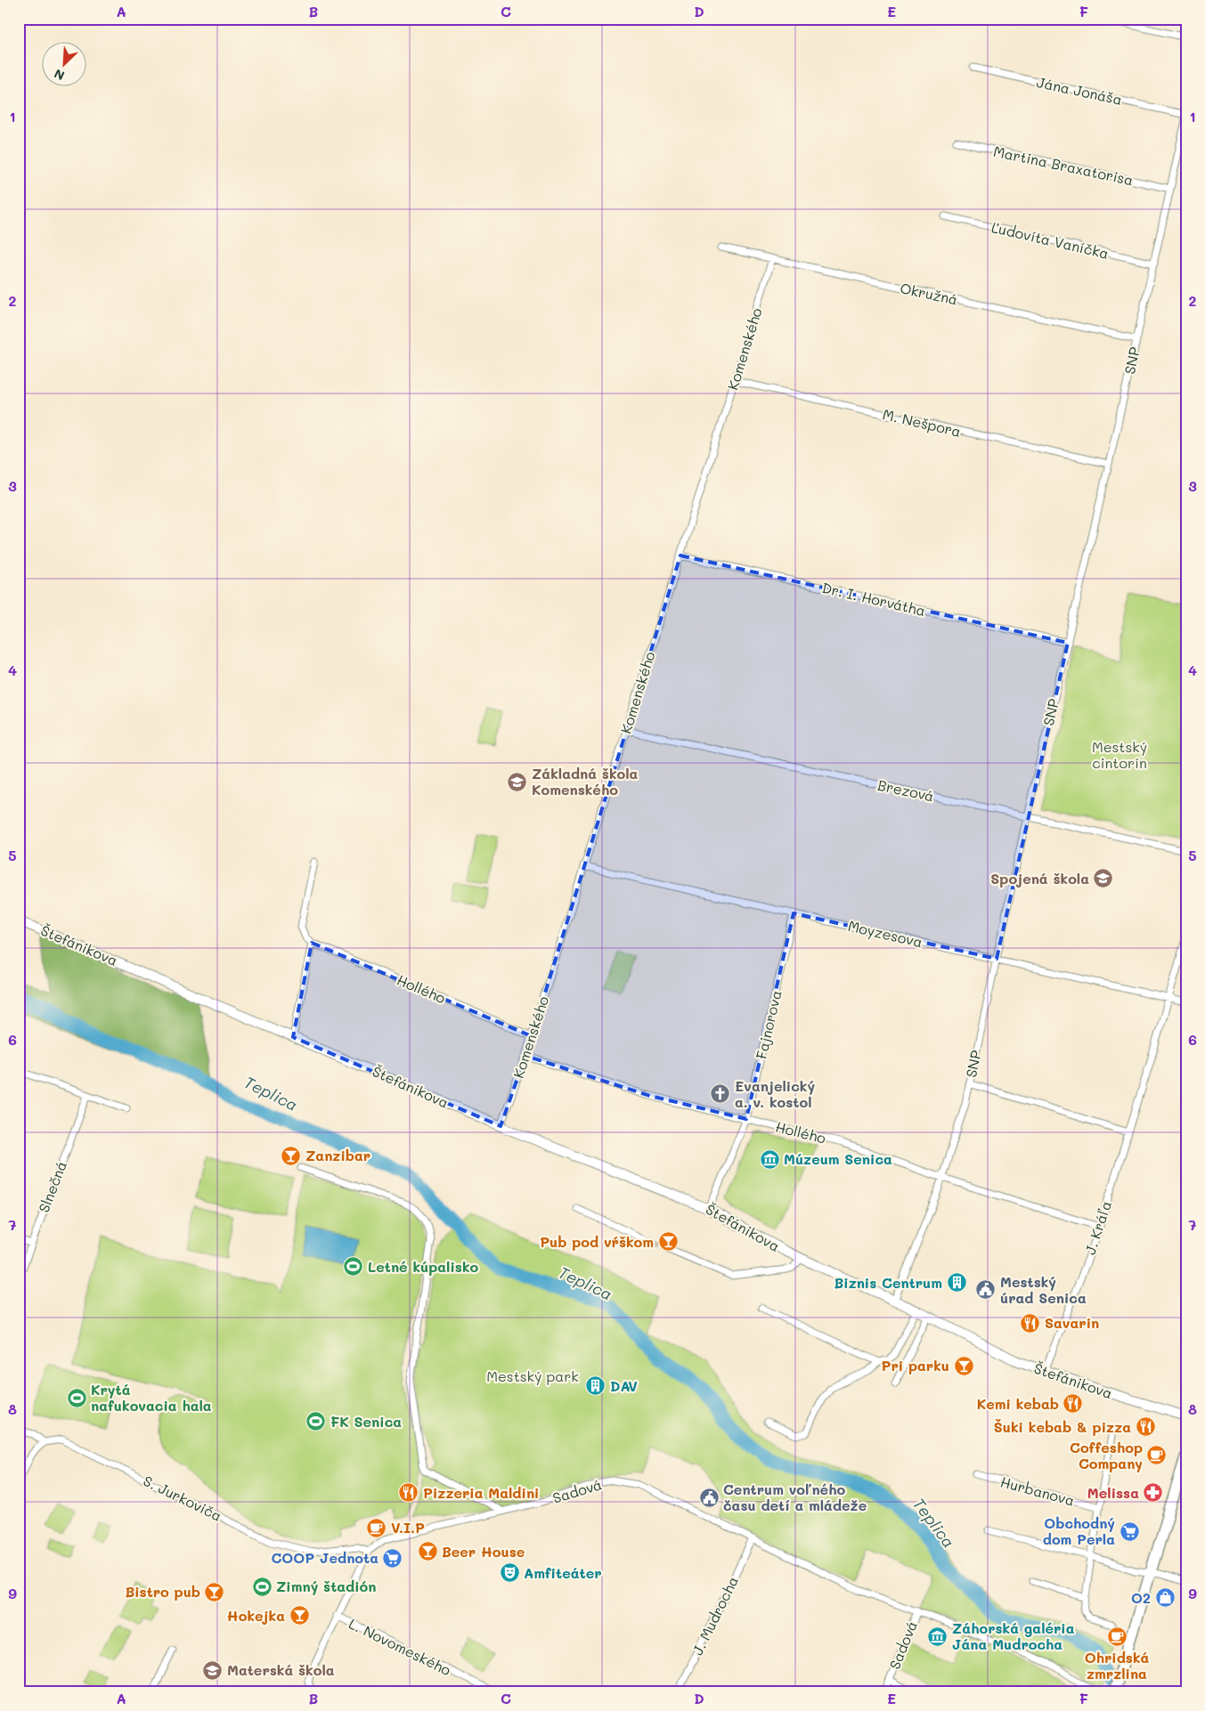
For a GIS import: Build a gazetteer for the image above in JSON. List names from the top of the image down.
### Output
{
  "streets": {
    "street": [
      "Jána Jonáša",
      "Martina Braxatorisa",
      "Ľudovíta Vaníčka",
      "Okružná",
      "Komenského",
      "SNP",
      "M. Nešpora",
      "Dr. I. Horvátha",
      "Brezová",
      "Moyzesova",
      "Štefánikova",
      "Hollého",
      "Fajnorova",
      "Slnečná",
      "J. Kráľa",
      "Sadová",
      "Hurbanova",
      "S. Jurkoviča",
      "J. Mudrocha",
      "L. Novomeského"
    ]
  },
  "crossings": [
    ["Jána Jonáša", "SNP"],
    ["Martina Braxatorisa", "SNP"],
    ["Ľudovíta Vaníčka", "SNP"],
    ["Okružná", "Komenského"],
    ["Okružná", "SNP"],
    ["Komenského", "M. Nešpora"],
    ["Komenského", "Dr. I. Horvátha"],
    ["Komenského", "Brezová"],
    ["Komenského", "Moyzesova"],
    ["Komenského", "Štefánikova"],
    ["Komenského", "Hollého"],
    ["SNP", "M. Nešpora"],
    ["SNP", "Dr. I. Horvátha"],
    ["SNP", "Brezová"],
    ["SNP", "Moyzesova"],
    ["SNP", "Štefánikova"],
    ["SNP", "Hollého"],
    ["Moyzesova", "Fajnorova"],
    ["Moyzesova", "J. Kráľa"],
    ["Štefánikova", "Fajnorova"],
    ["Štefánikova", "J. Kráľa"],
    ["Hollého", "Fajnorova"],
    ["Hollého", "J. Kráľa"],
    ["Sadová", "S. Jurkoviča"],
    ["Sadová", "J. Mudrocha"]
  ],
  "water": ["Teplica"],
  "parks": ["Mestský cintorín", "Mestský park"],
  "places": {
    "school or university": ["Základná škola Komenského", "Spojená škola", "Materská škola"],
    "church": ["Evanjelický a. v. kostol"],
    "bar": [
      "Zanzibar",
      "Pub pod vŕškom",
      "Pri parku",
      "Beer House",
      "Bistro pub",
      "Hokejka"
    ],
    "museum": ["Múzeum Senica", "Záhorská galéria Jána Mudrocha"],
    "sports": [
      "Letné kúpalisko",
      "Krytá nafukovacia hala",
      "FK Senica",
      "Zimný štadión"
    ],
    "building": ["Biznis Centrum", "DAV"],
    "public building": ["Mestský úrad Senica", "Centrum voľného času detí a mládeže"],
    "restaurant": [
      "Savarin",
      "Kemi kebab",
      "Šuki kebab & pizza",
      "Pizzeria Maldini"
    ],
    "cafe": ["Coffeshop Company", "V.I.P", "Ohridská zmrzlina"],
    "pharmacy": ["Melissa"],
    "supermarket": ["Obchodný dom Perla", "COOP Jednota"],
    "theatre": ["Amfiteáter"],
    "shop": ["O2"]
  },
  "north": "bottom left",
  "grid": {
    "columns": [
      "A",
      "B",
      "C",
      "D",
      "E",
      "F"
    ],
    "rows": [
      "1",
      "2",
      "3",
      "4",
      "5",
      "6",
      "7",
      "8",
      "9"
    ]
  }
}
